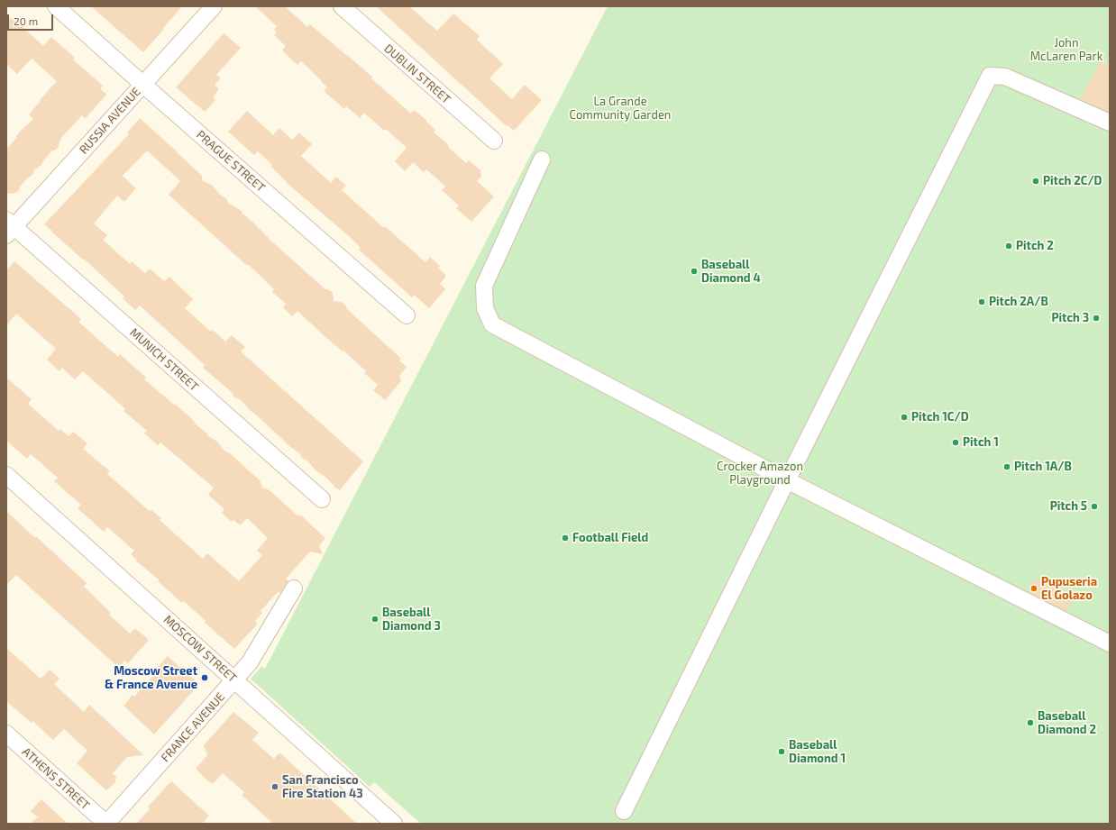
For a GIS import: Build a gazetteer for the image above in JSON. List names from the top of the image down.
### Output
{
  "streets": {
    "street": [
      "DUBLIN STREET",
      "RUSSIA AVENUE",
      "PRAGUE STREET",
      "MUNICH STREET",
      "MOSCOW STREET",
      "FRANCE AVENUE",
      "ATHENS STREET"
    ]
  },
  "crossings": [
    ["RUSSIA AVENUE", "PRAGUE STREET"],
    ["RUSSIA AVENUE", "MUNICH STREET"],
    ["MOSCOW STREET", "FRANCE AVENUE"],
    ["FRANCE AVENUE", "ATHENS STREET"]
  ],
  "parks": ["John McLaren Park", "La Grande Community Garden", "Crocker Amazon Playground"],
  "places": [
    "Pitch 2C/D",
    "Pitch 2",
    "Baseball Diamond 4",
    "Pitch 2A/B",
    "Pitch 3",
    "Pitch 1C/D",
    "Pitch 1",
    "Pitch 1A/B",
    "Pitch 5",
    "Football Field",
    "Pupuseria El Golazo",
    "Baseball Diamond 3",
    "Moscow Street & France Avenue",
    "Baseball Diamond 2",
    "Baseball Diamond 1",
    "San Francisco Fire Station 43"
  ],
  "scale_bar": "20 m"
}
